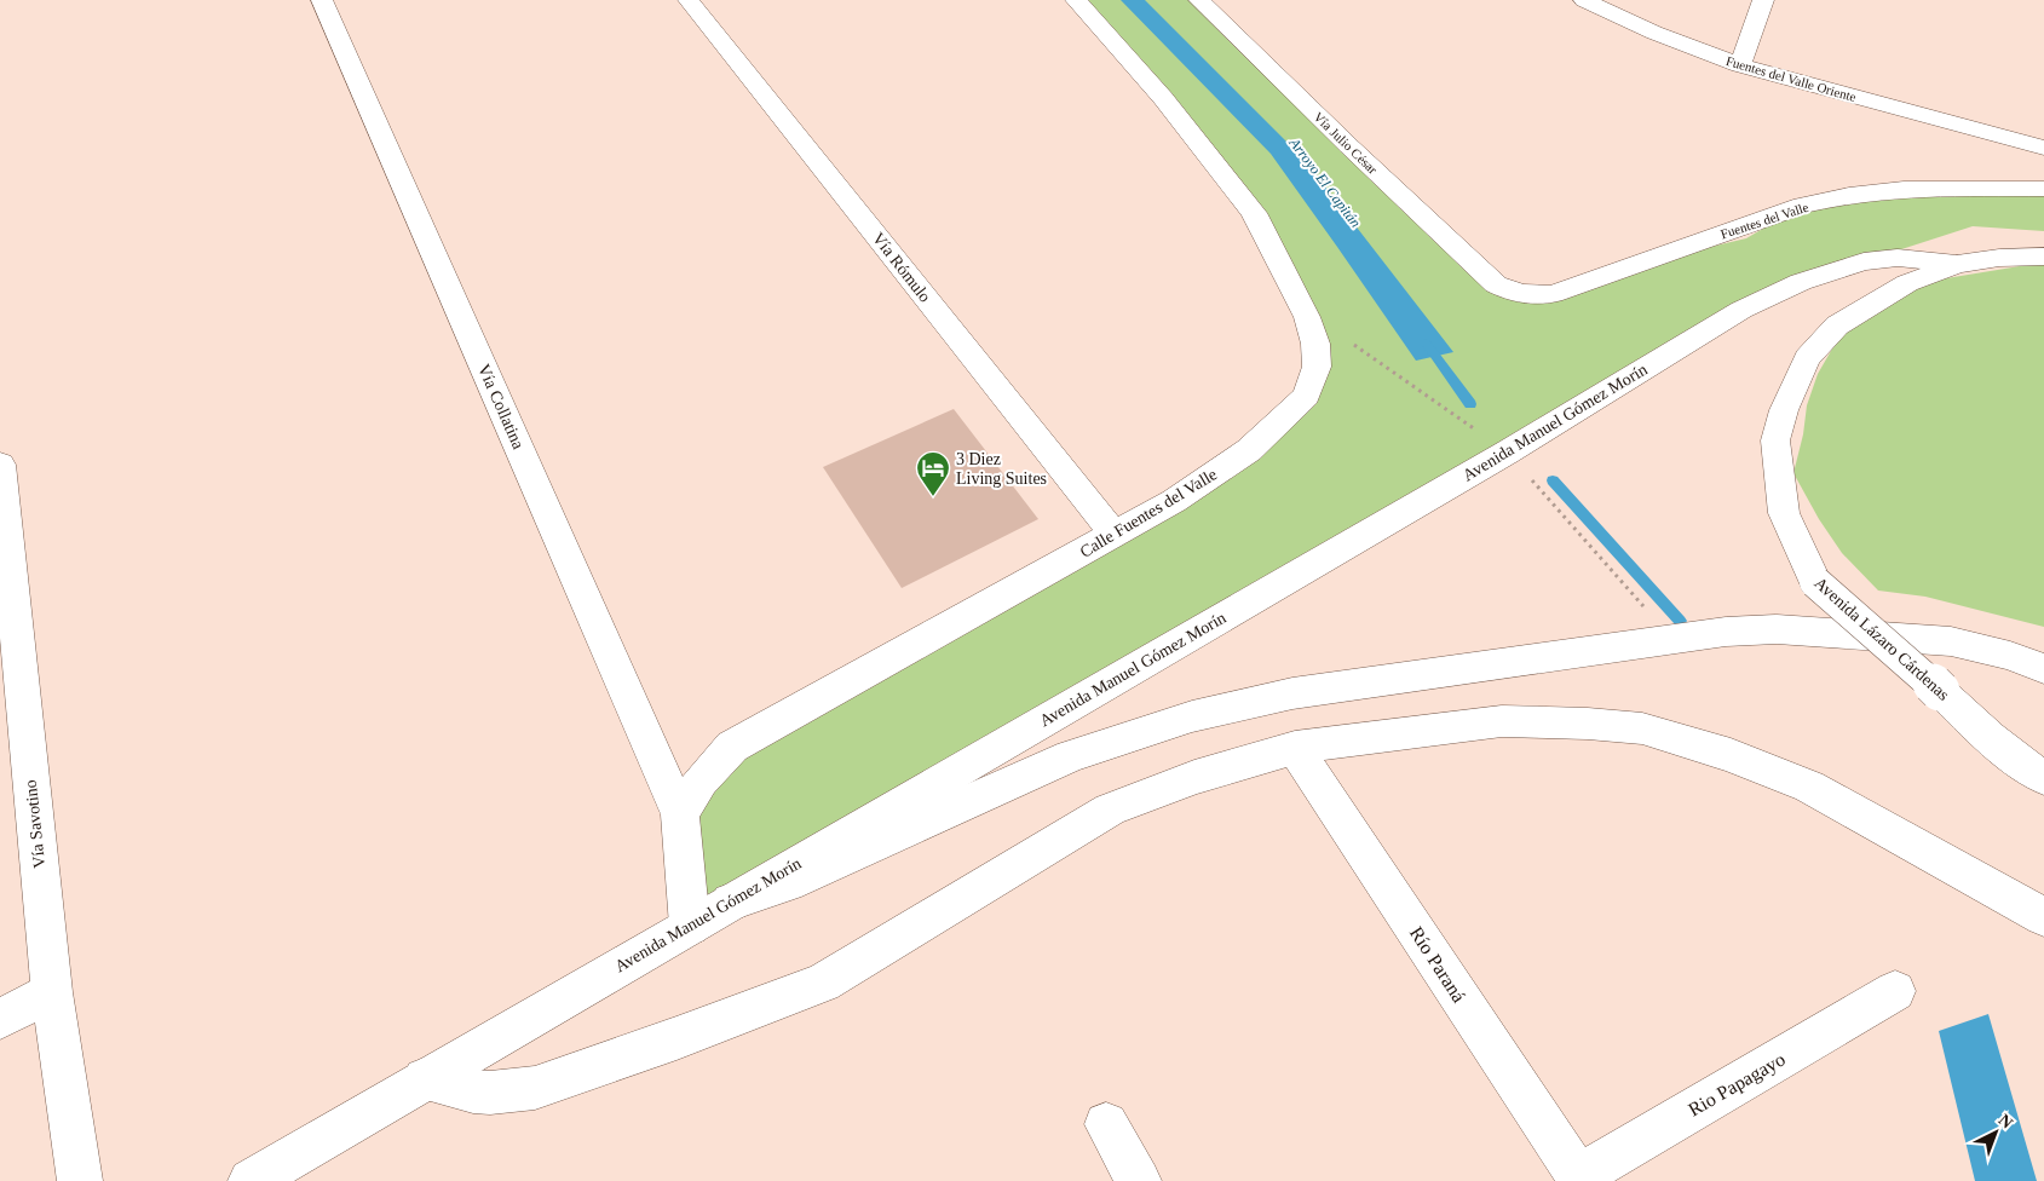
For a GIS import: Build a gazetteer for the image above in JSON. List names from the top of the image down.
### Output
{
  "streets": {
    "main road": [
      "Fuentes del Valle Oriente",
      "Vía Julio César",
      "Fuentes del Valle",
      "Vía Rómulo",
      "Vía Collatina",
      "Avenida Manuel Gómez Morín",
      "Calle Fuentes del Valle",
      "Avenida Lázaro Cárdenas",
      "Vía Savotino",
      "Río Paraná",
      "Rio Papagayo"
    ]
  },
  "crossings": [
    ["Vía Julio César", "Fuentes del Valle"],
    ["Vía Rómulo", "Calle Fuentes del Valle"],
    ["Vía Collatina", "Calle Fuentes del Valle"],
    ["Avenida Manuel Gómez Morín", "Avenida Lázaro Cárdenas"],
    ["Río Paraná", "Rio Papagayo"]
  ],
  "water": ["Arroyo El Capitán"],
  "places": {
    "hotel": ["3 Diez Living Suites"]
  },
  "north": "top right"
}
